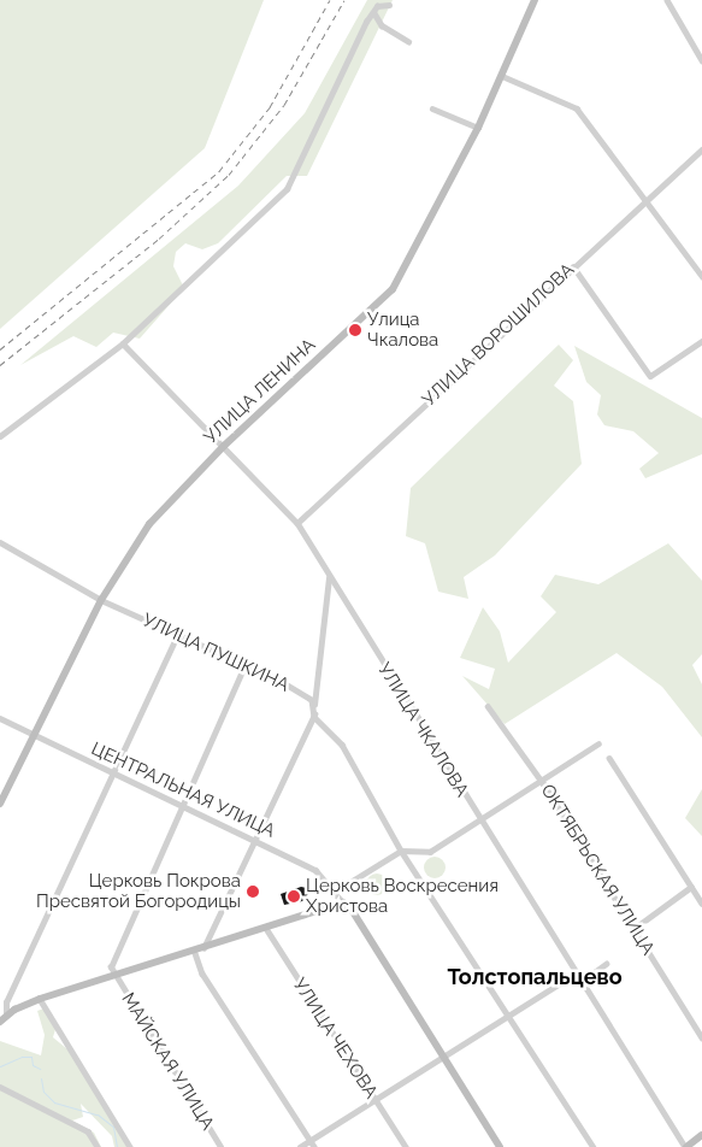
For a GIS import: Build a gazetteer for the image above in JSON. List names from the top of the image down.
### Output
{
  "streets": {
    "street": [
      "УЛИЦА ВОРОШИЛОВА",
      "УЛИЦА ЛЕНИНА",
      "УЛИЦА ПУШКИНА",
      "УЛИЦА ЧКАЛОВА",
      "ЦЕНТРАЛЬНАЯ УЛИЦА",
      "ОКТЯБРЬСКАЯ УЛИЦА",
      "УЛИЦА ЧЕХОВА",
      "МАЙСКАЯ УЛИЦА"
    ]
  },
  "crossings": [
    ["УЛИЦА ВОРОШИЛОВА", "УЛИЦА ЧКАЛОВА"],
    ["УЛИЦА ЛЕНИНА", "УЛИЦА ПУШКИНА"],
    ["УЛИЦА ЛЕНИНА", "УЛИЦА ЧКАЛОВА"],
    ["УЛИЦА ЛЕНИНА", "ЦЕНТРАЛЬНАЯ УЛИЦА"]
  ],
  "districts": ["Толстопальцево"],
  "places": ["Улица Чкалова", "Церковь Покрова Пресвятой Богородицы", "Церковь Воскресения Христова"]
}
